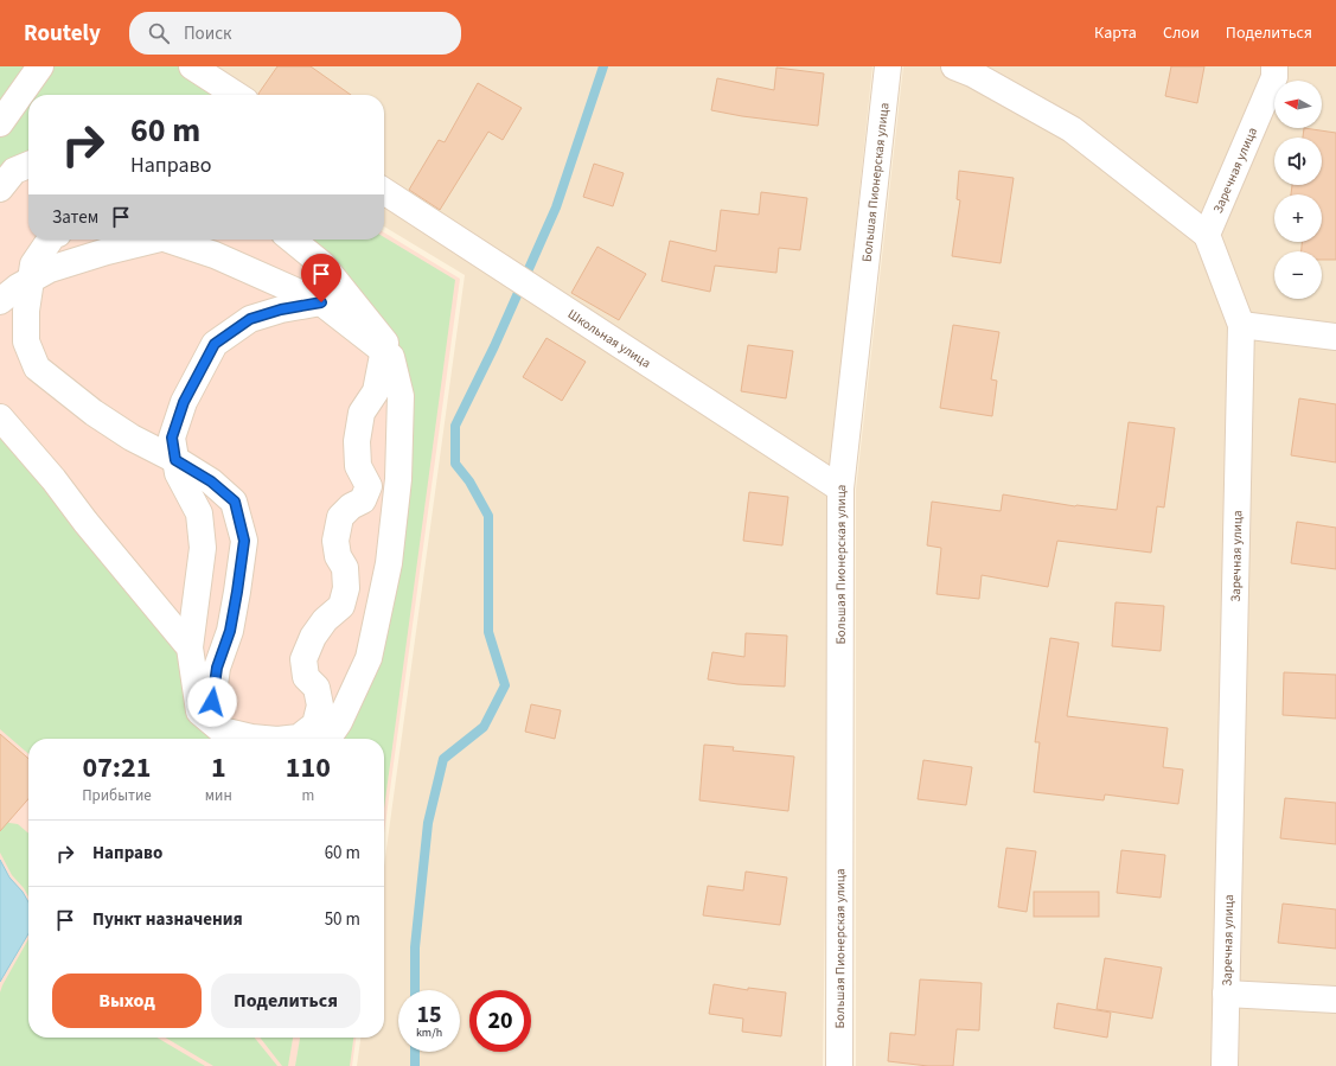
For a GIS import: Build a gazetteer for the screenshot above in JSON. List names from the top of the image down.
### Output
{
  "streets": {
    "street": ["Заречная улица", "Большая Пионерская улица", "Школьная улица"]
  },
  "crossings": [
    ["Большая Пионерская улица", "Школьная улица"]
  ],
  "north": "left",
  "page": {
    "header": "Routely",
    "search": "Поиск",
    "nav": ["Карта", "Слои", "Поделиться"],
    "map_buttons": ["+", "−"],
    "turn": ["60 m", "Направо"],
    "then": "Затем",
    "eta": [
      "07:21",
      "Прибытие",
      "1",
      "мин",
      "110",
      "m"
    ],
    "list": [
      {
        "name": "Направо",
        "value": "60 m"
      },
      {
        "name": "Пункт назначения",
        "value": "50 m"
      }
    ],
    "buttons": ["Выход", "Поделиться"],
    "speed": "15 km/h",
    "limit": "20"
  }
}
